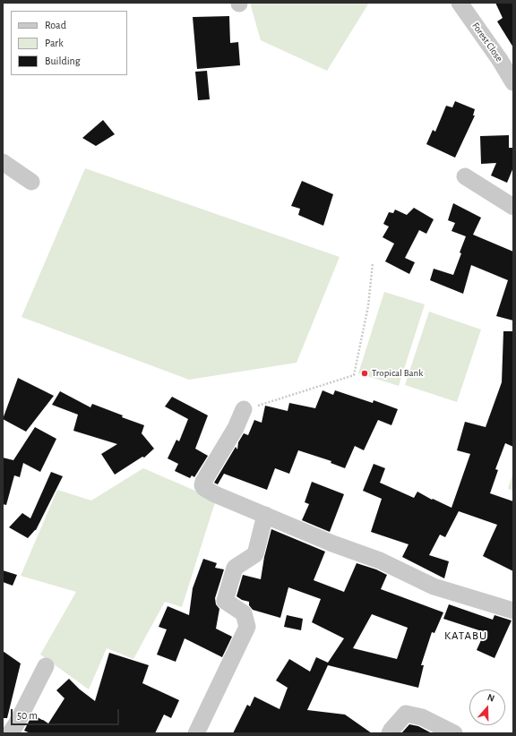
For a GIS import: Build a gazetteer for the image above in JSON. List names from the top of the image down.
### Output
{
  "streets": {
    "street": ["Forest Close"]
  },
  "districts": ["KATABU"],
  "places": ["Tropical Bank"],
  "legend": ["Road", "Park", "Building"],
  "scale_bar": "50 m",
  "north": "top"
}
